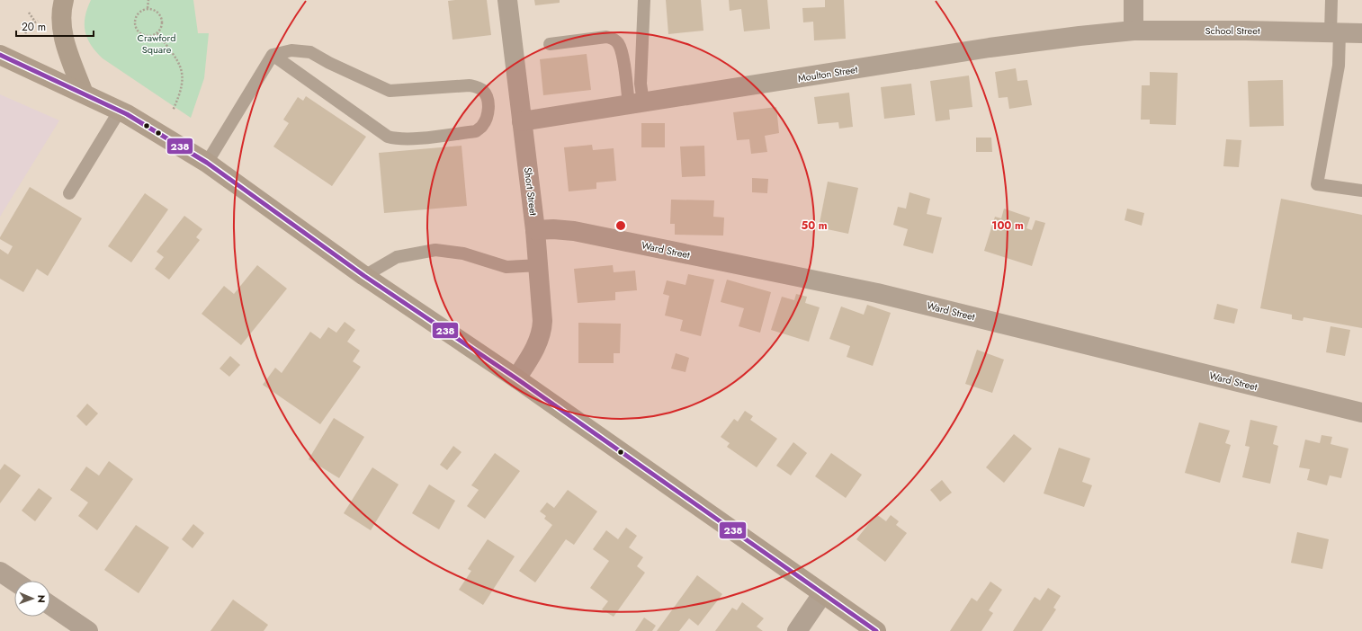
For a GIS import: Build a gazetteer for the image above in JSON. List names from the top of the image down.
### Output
{
  "streets": {
    "street": [
      "School Street",
      "Moulton Street",
      "Short Street",
      "Ward Street"
    ]
  },
  "crossings": [
    ["School Street", "Moulton Street"],
    ["Moulton Street", "Short Street"],
    ["Short Street", "Ward Street"]
  ],
  "parks": ["Crawford Square"],
  "lines": ["transit line 238"],
  "scale_bar": "20 m",
  "north": "right",
  "rings": ["50 m", "100 m"]
}
